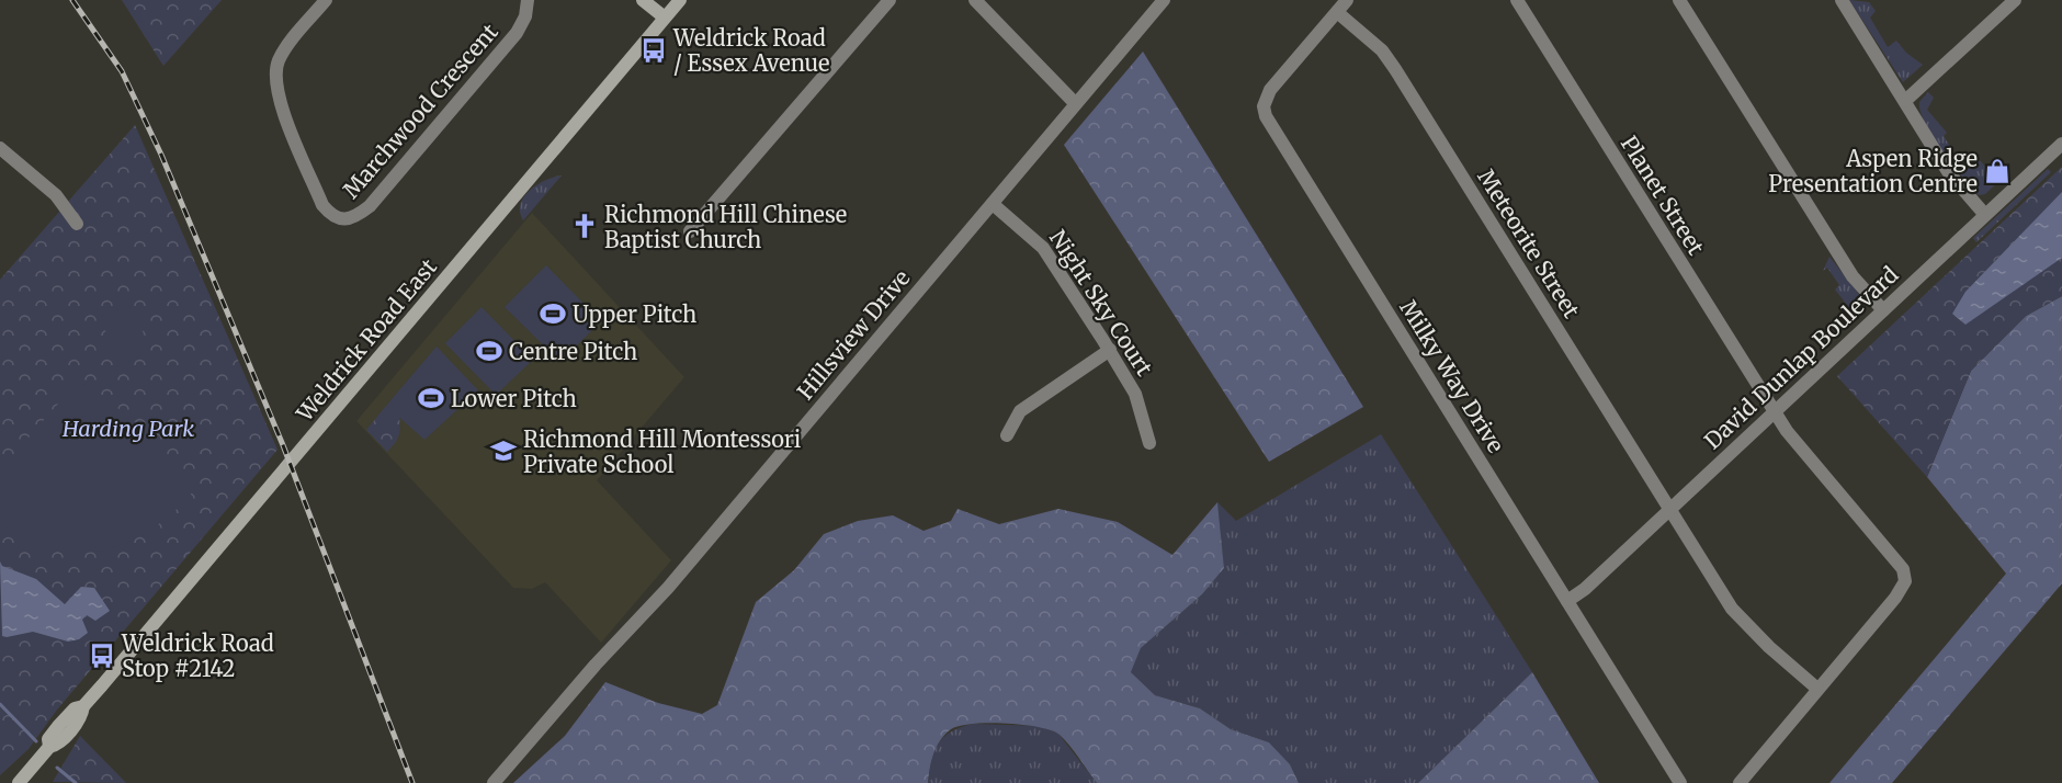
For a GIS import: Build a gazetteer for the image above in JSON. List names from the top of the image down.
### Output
{
  "streets": {
    "street": [
      "Marchwood Crescent",
      "Planet Street",
      "Meteorite Street",
      "Night Sky Court",
      "Hillsview Drive",
      "Weldrick Road East",
      "David Dunlap Boulevard",
      "Milky Way Drive"
    ]
  },
  "crossings": [
    ["Planet Street", "David Dunlap Boulevard"],
    ["Meteorite Street", "David Dunlap Boulevard"],
    ["Meteorite Street", "Milky Way Drive"],
    ["Night Sky Court", "Hillsview Drive"],
    ["David Dunlap Boulevard", "Milky Way Drive"]
  ],
  "parks": ["Harding Park"],
  "places": {
    "bus stop": ["Weldrick Road / Essex Avenue", "Weldrick Road Stop #2142"],
    "shop": ["Aspen Ridge Presentation Centre"],
    "church": ["Richmond Hill Chinese Baptist Church"],
    "sports": ["Upper Pitch", "Centre Pitch", "Lower Pitch"],
    "school or university": ["Richmond Hill Montessori Private School"]
  }
}
